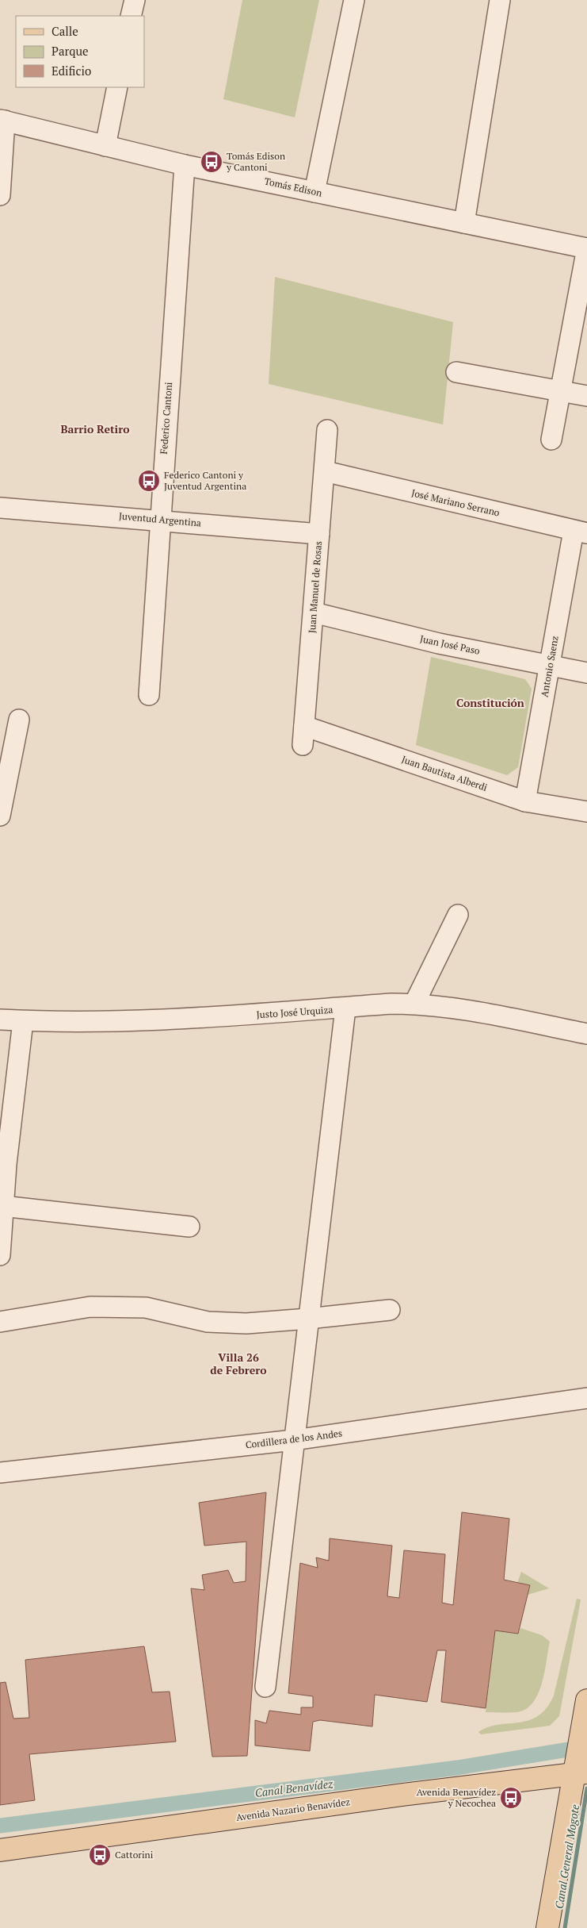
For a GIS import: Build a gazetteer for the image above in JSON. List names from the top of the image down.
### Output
{
  "streets": {
    "main road": ["Avenida Nazario Benavídez"],
    "street": [
      "Tomás Edison",
      "Federico Cantoni",
      "José Mariano Serrano",
      "Juventud Argentina",
      "Juan Manuel de Rosas",
      "Juan José Paso",
      "Antonio Saenz",
      "Juan Bautista Alberdi",
      "Justo José Urquiza",
      "Cordillera de los Andes"
    ]
  },
  "crossings": [
    ["Tomás Edison", "Federico Cantoni"],
    ["Federico Cantoni", "Juventud Argentina"],
    ["José Mariano Serrano", "Juan Manuel de Rosas"],
    ["José Mariano Serrano", "Antonio Saenz"],
    ["Juventud Argentina", "Juan Manuel de Rosas"],
    ["Juan Manuel de Rosas", "Juan José Paso"],
    ["Juan Manuel de Rosas", "Juan Bautista Alberdi"],
    ["Juan José Paso", "Antonio Saenz"],
    ["Antonio Saenz", "Juan Bautista Alberdi"]
  ],
  "districts": ["Barrio Retiro", "Constitución", "Villa 26 de Febrero"],
  "water": ["Canal Benavídez", "Canal General Mogote"],
  "places": {
    "bus stop": [
      "Tomás Edison y Cantoni",
      "Federico Cantoni y Juventud Argentina",
      "Avenida Benavídez y Necochea",
      "Cattorini"
    ]
  },
  "legend": ["Calle", "Parque", "Edificio"]
}
